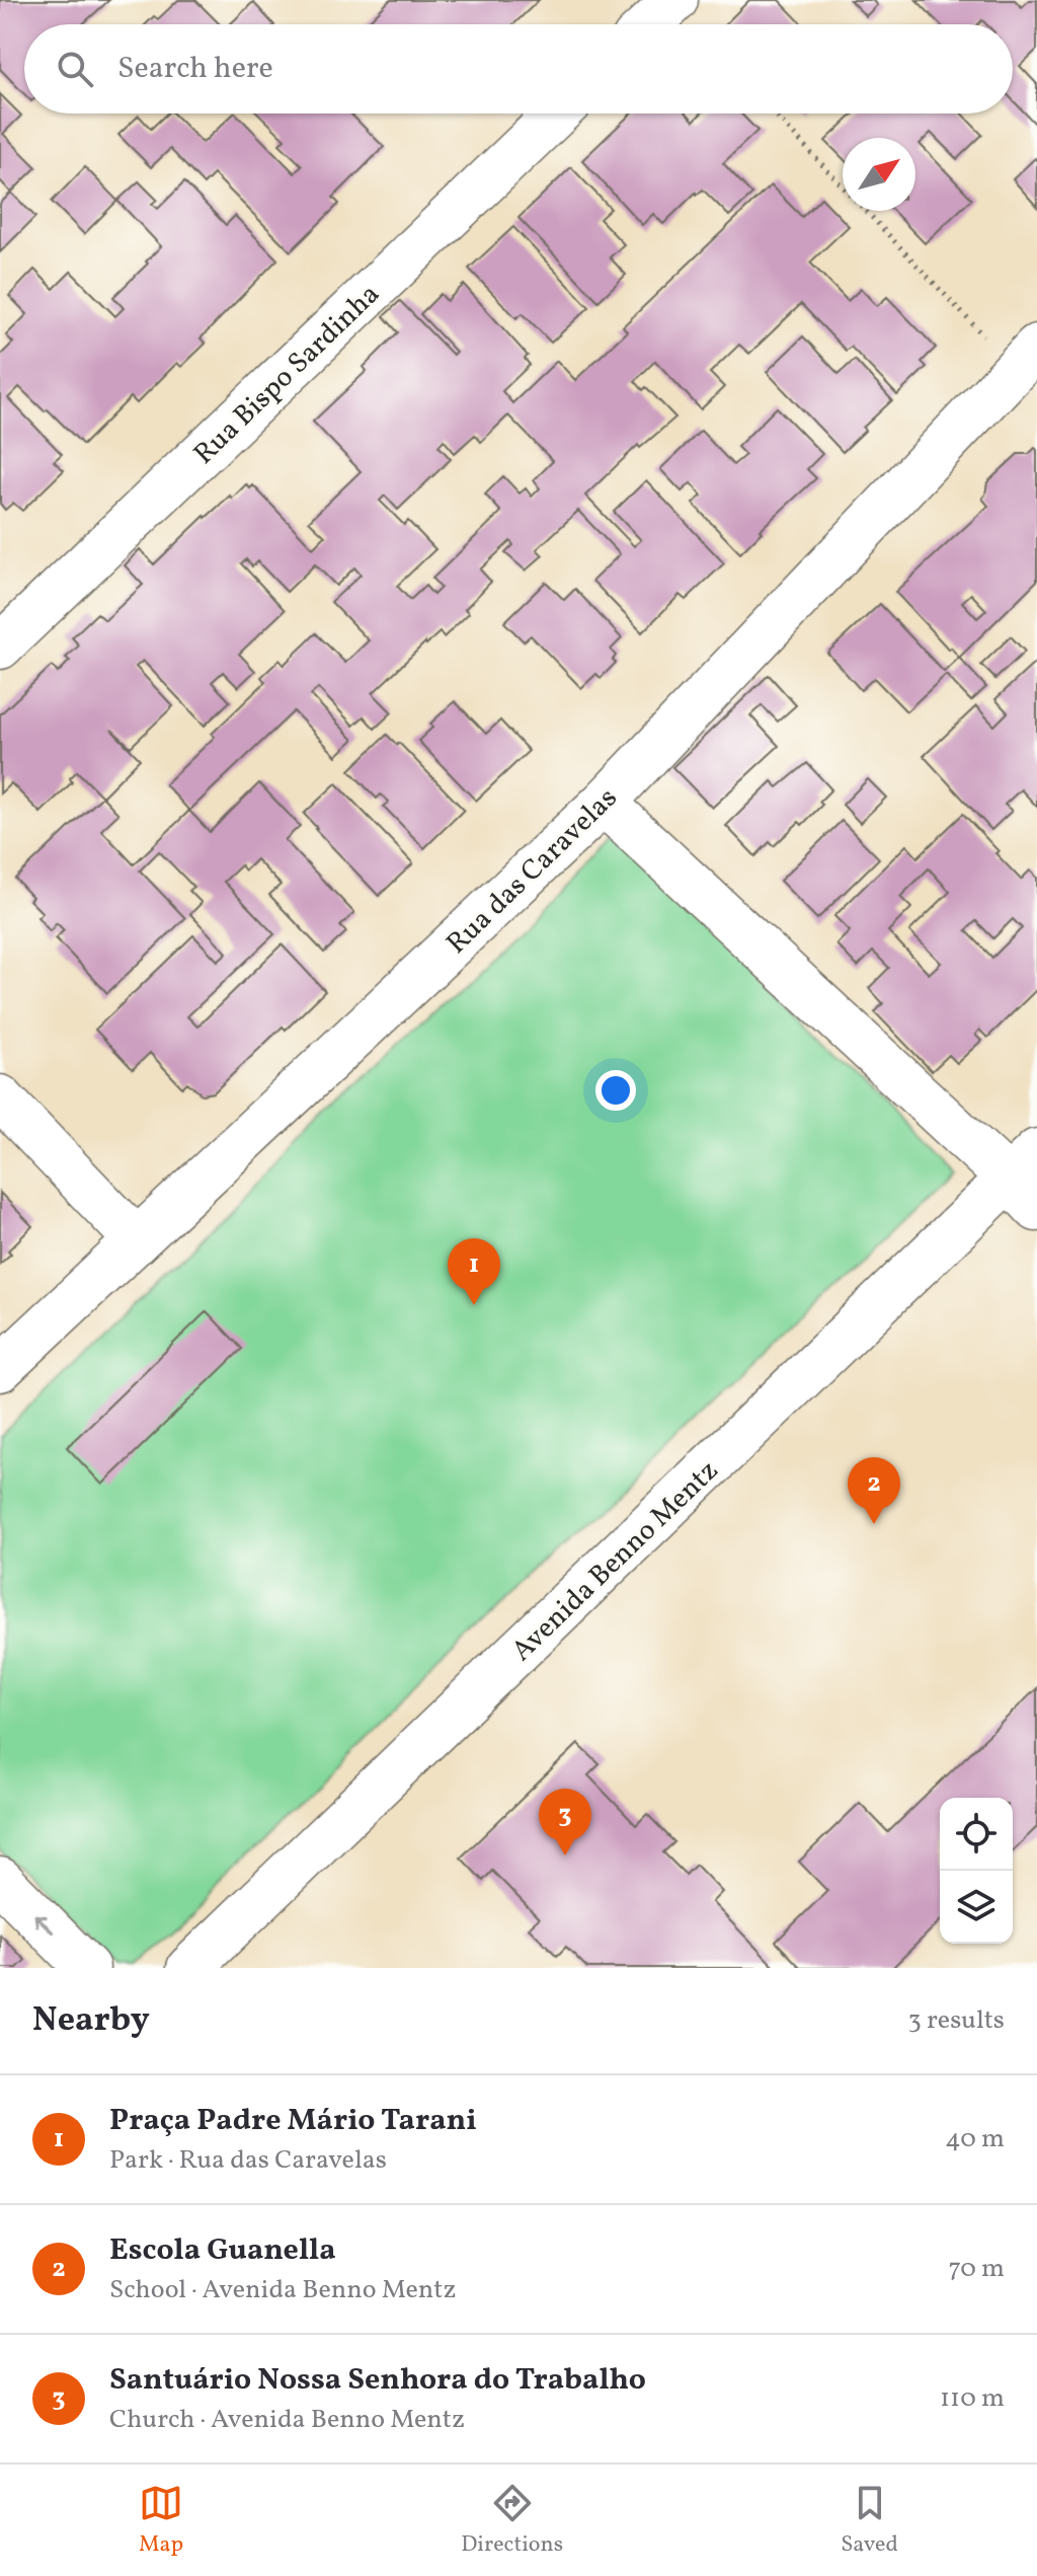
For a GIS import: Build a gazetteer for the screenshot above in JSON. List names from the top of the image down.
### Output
{
  "streets": {
    "street": ["Rua Bispo Sardinha", "Rua das Caravelas", "Avenida Benno Mentz"]
  },
  "north": "top right",
  "page": {
    "search": "Search here",
    "pins": ["1", "2", "3"],
    "heading": ["Nearby", "3 results"],
    "list": [
      {
        "mark": "1",
        "name": "Praça Padre Mário Tarani",
        "note": "Park · Rua das Caravelas",
        "value": "40 m"
      },
      {
        "mark": "2",
        "name": "Escola Guanella",
        "note": "School · Avenida Benno Mentz",
        "value": "70 m"
      },
      {
        "mark": "3",
        "name": "Santuário Nossa Senhora do Trabalho",
        "note": "Church · Avenida Benno Mentz",
        "value": "110 m"
      }
    ],
    "nav": ["Map", "Directions", "Saved"]
  }
}
